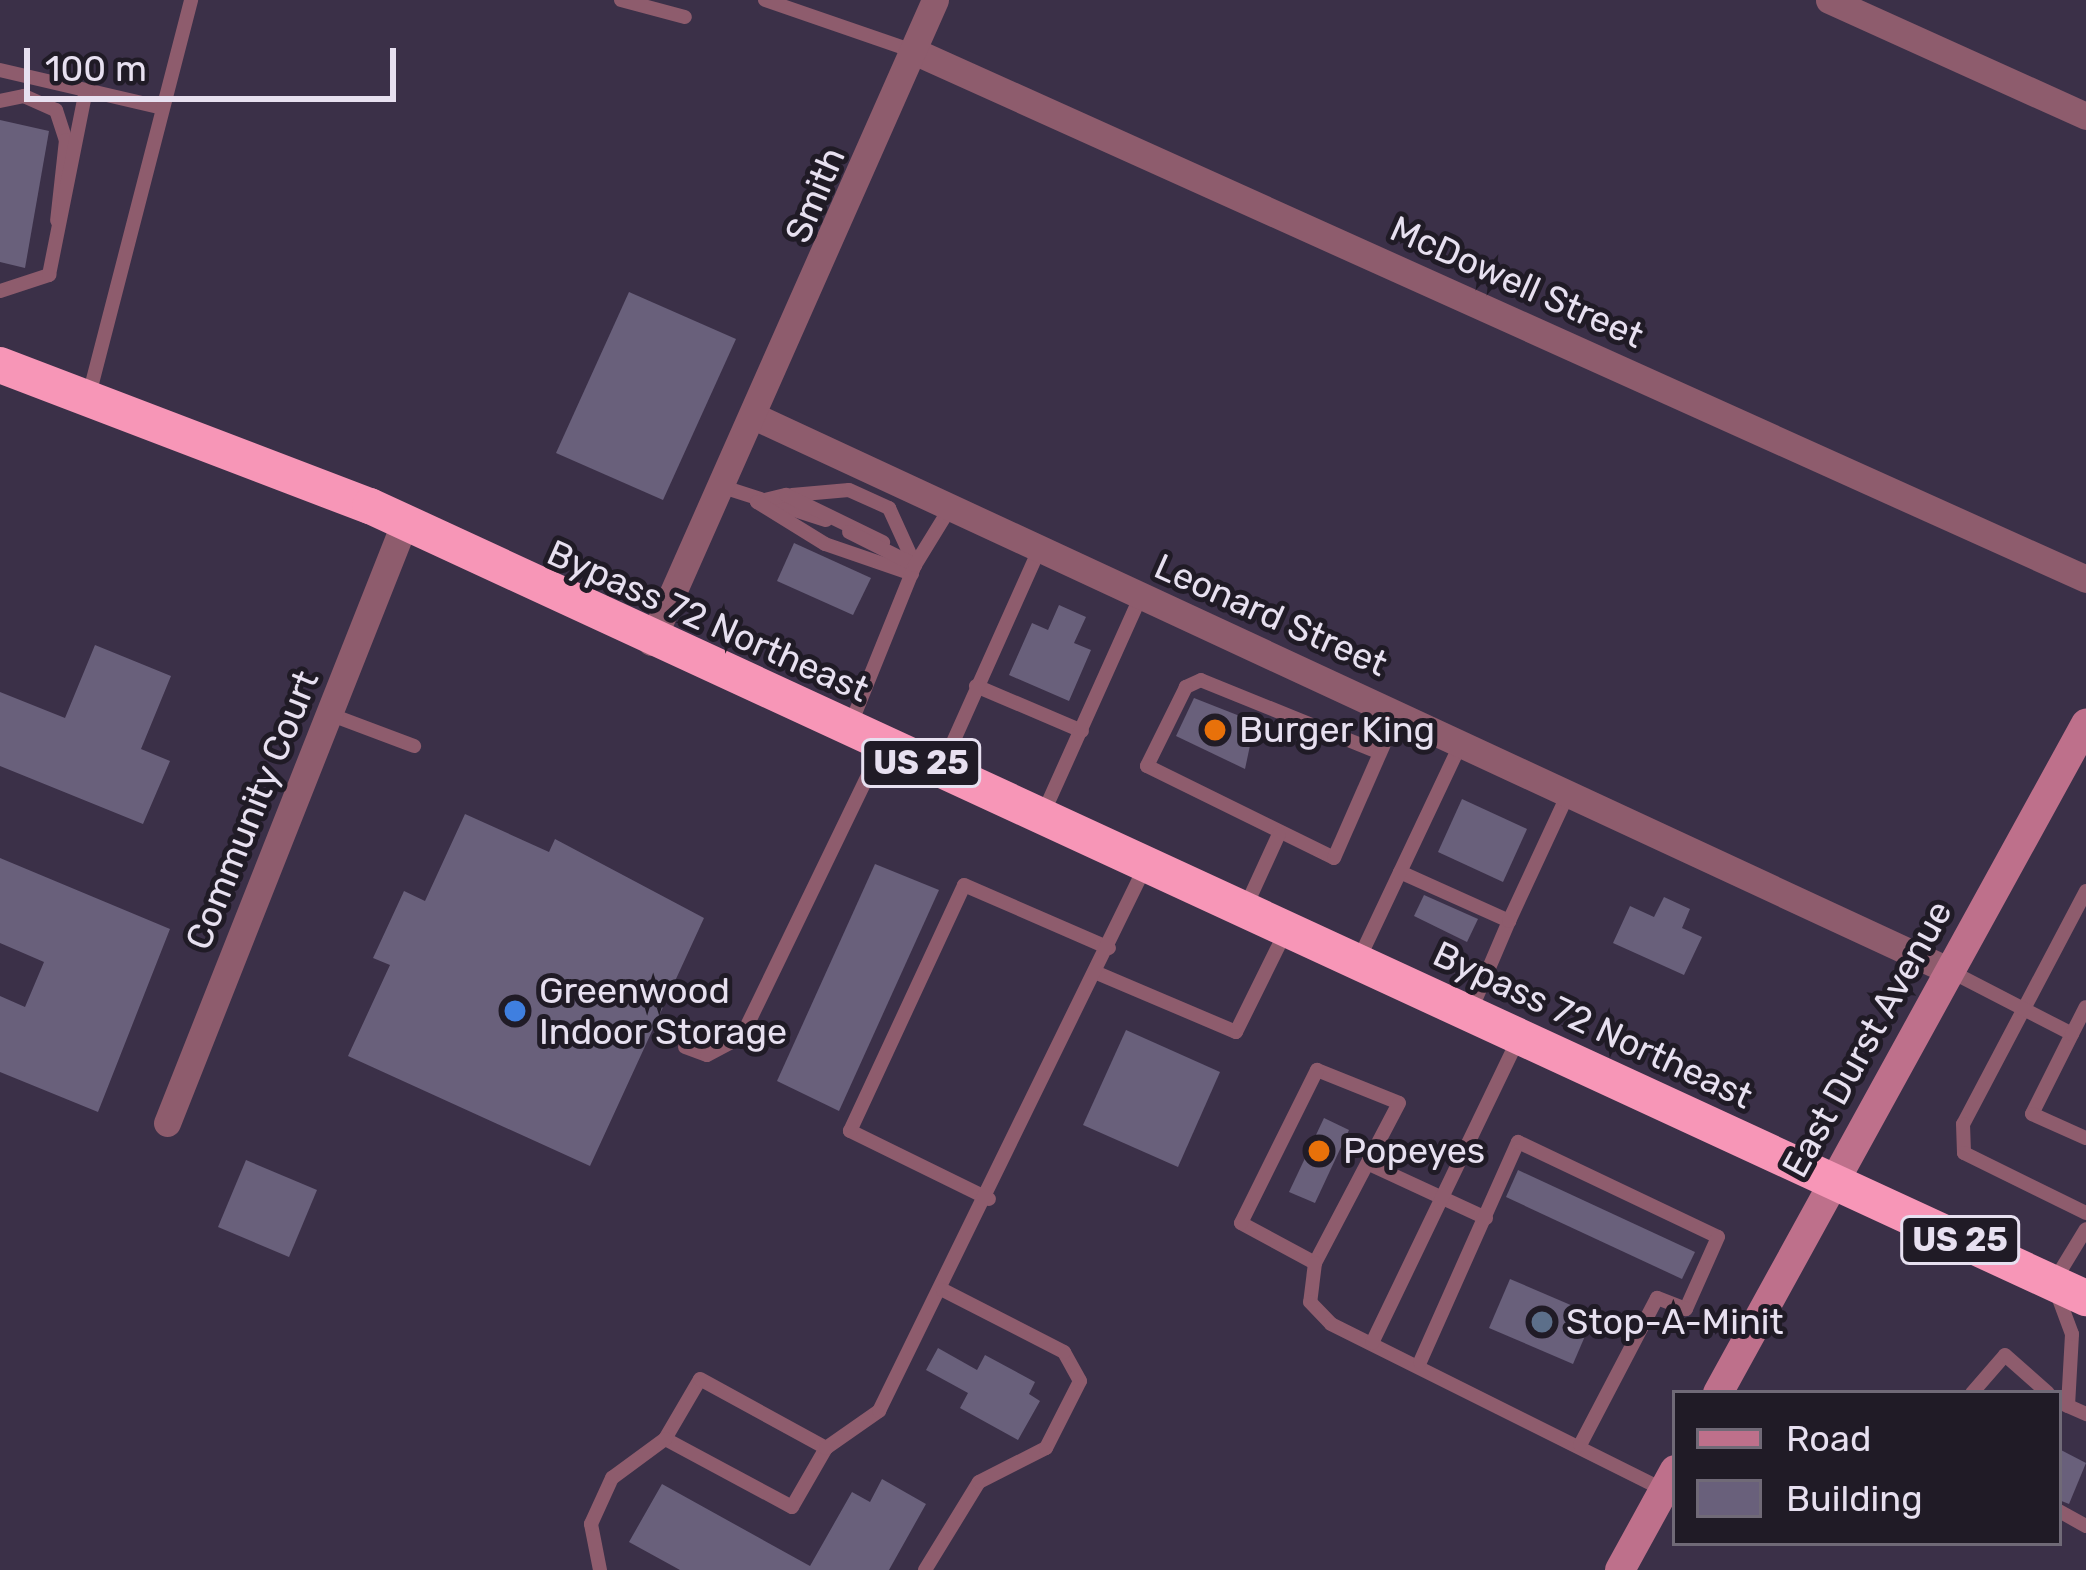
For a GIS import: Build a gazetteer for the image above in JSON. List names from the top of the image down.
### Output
{
  "streets": {
    "highway": ["Bypass 72 Northeast", "US 25"],
    "street": [
      "Smith",
      "McDowell Street",
      "Leonard Street",
      "Community Court",
      "East Durst Avenue"
    ]
  },
  "crossings": [
    ["Smith", "McDowell Street"],
    ["Smith", "Leonard Street"],
    ["Smith", "Bypass 72 Northeast"],
    ["Leonard Street", "East Durst Avenue"],
    ["Bypass 72 Northeast", "US 25"],
    ["Bypass 72 Northeast", "Community Court"],
    ["Bypass 72 Northeast", "East Durst Avenue"],
    ["US 25", "East Durst Avenue"]
  ],
  "places": [
    "Burger King",
    "Greenwood Indoor Storage",
    "Popeyes",
    "Stop-A-Minit"
  ],
  "legend": ["Road", "Building"],
  "scale_bar": "100 m"
}
